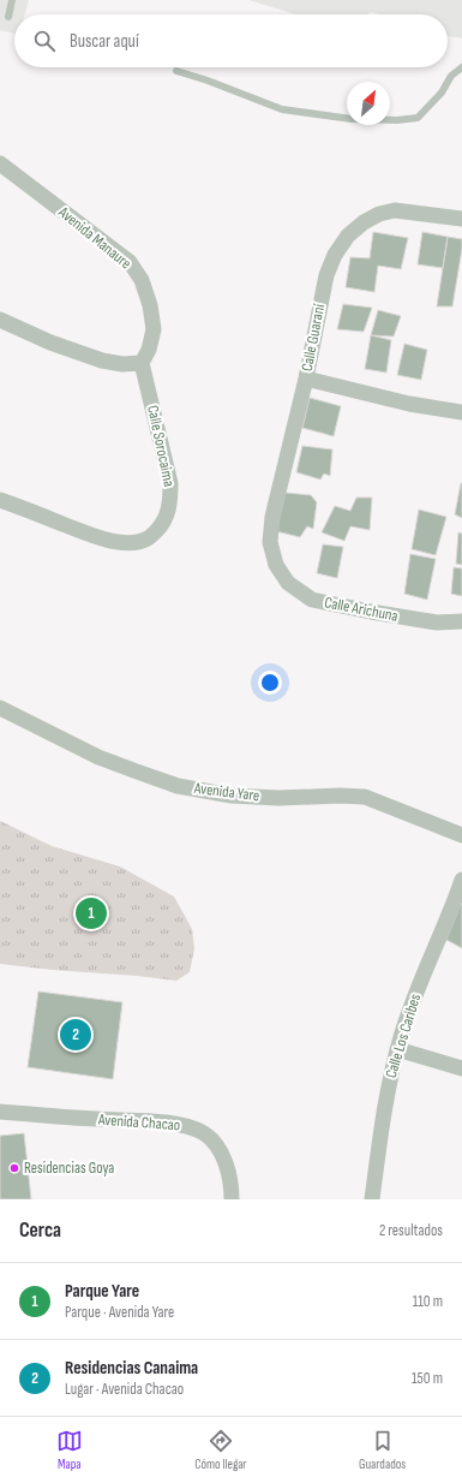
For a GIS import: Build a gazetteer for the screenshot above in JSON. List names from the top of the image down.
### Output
{
  "streets": {
    "street": [
      "Avenida Manaure",
      "Calle Guaraní",
      "Calle Sorocaima",
      "Calle Arichuna",
      "Avenida Yare",
      "Calle Los Caribes",
      "Avenida Chacao"
    ]
  },
  "crossings": [
    ["Avenida Manaure", "Calle Sorocaima"],
    ["Calle Guaraní", "Calle Arichuna"]
  ],
  "places": ["Residencias Goya"],
  "north": "top right",
  "page": {
    "search": "Buscar aquí",
    "pins": ["1", "2"],
    "heading": ["Cerca", "2 resultados"],
    "list": [
      {
        "mark": "1",
        "name": "Parque Yare",
        "note": "Parque · Avenida Yare",
        "value": "110 m"
      },
      {
        "mark": "2",
        "name": "Residencias Canaima",
        "note": "Lugar · Avenida Chacao",
        "value": "150 m"
      }
    ],
    "nav": ["Mapa", "Cómo llegar", "Guardados"]
  }
}
